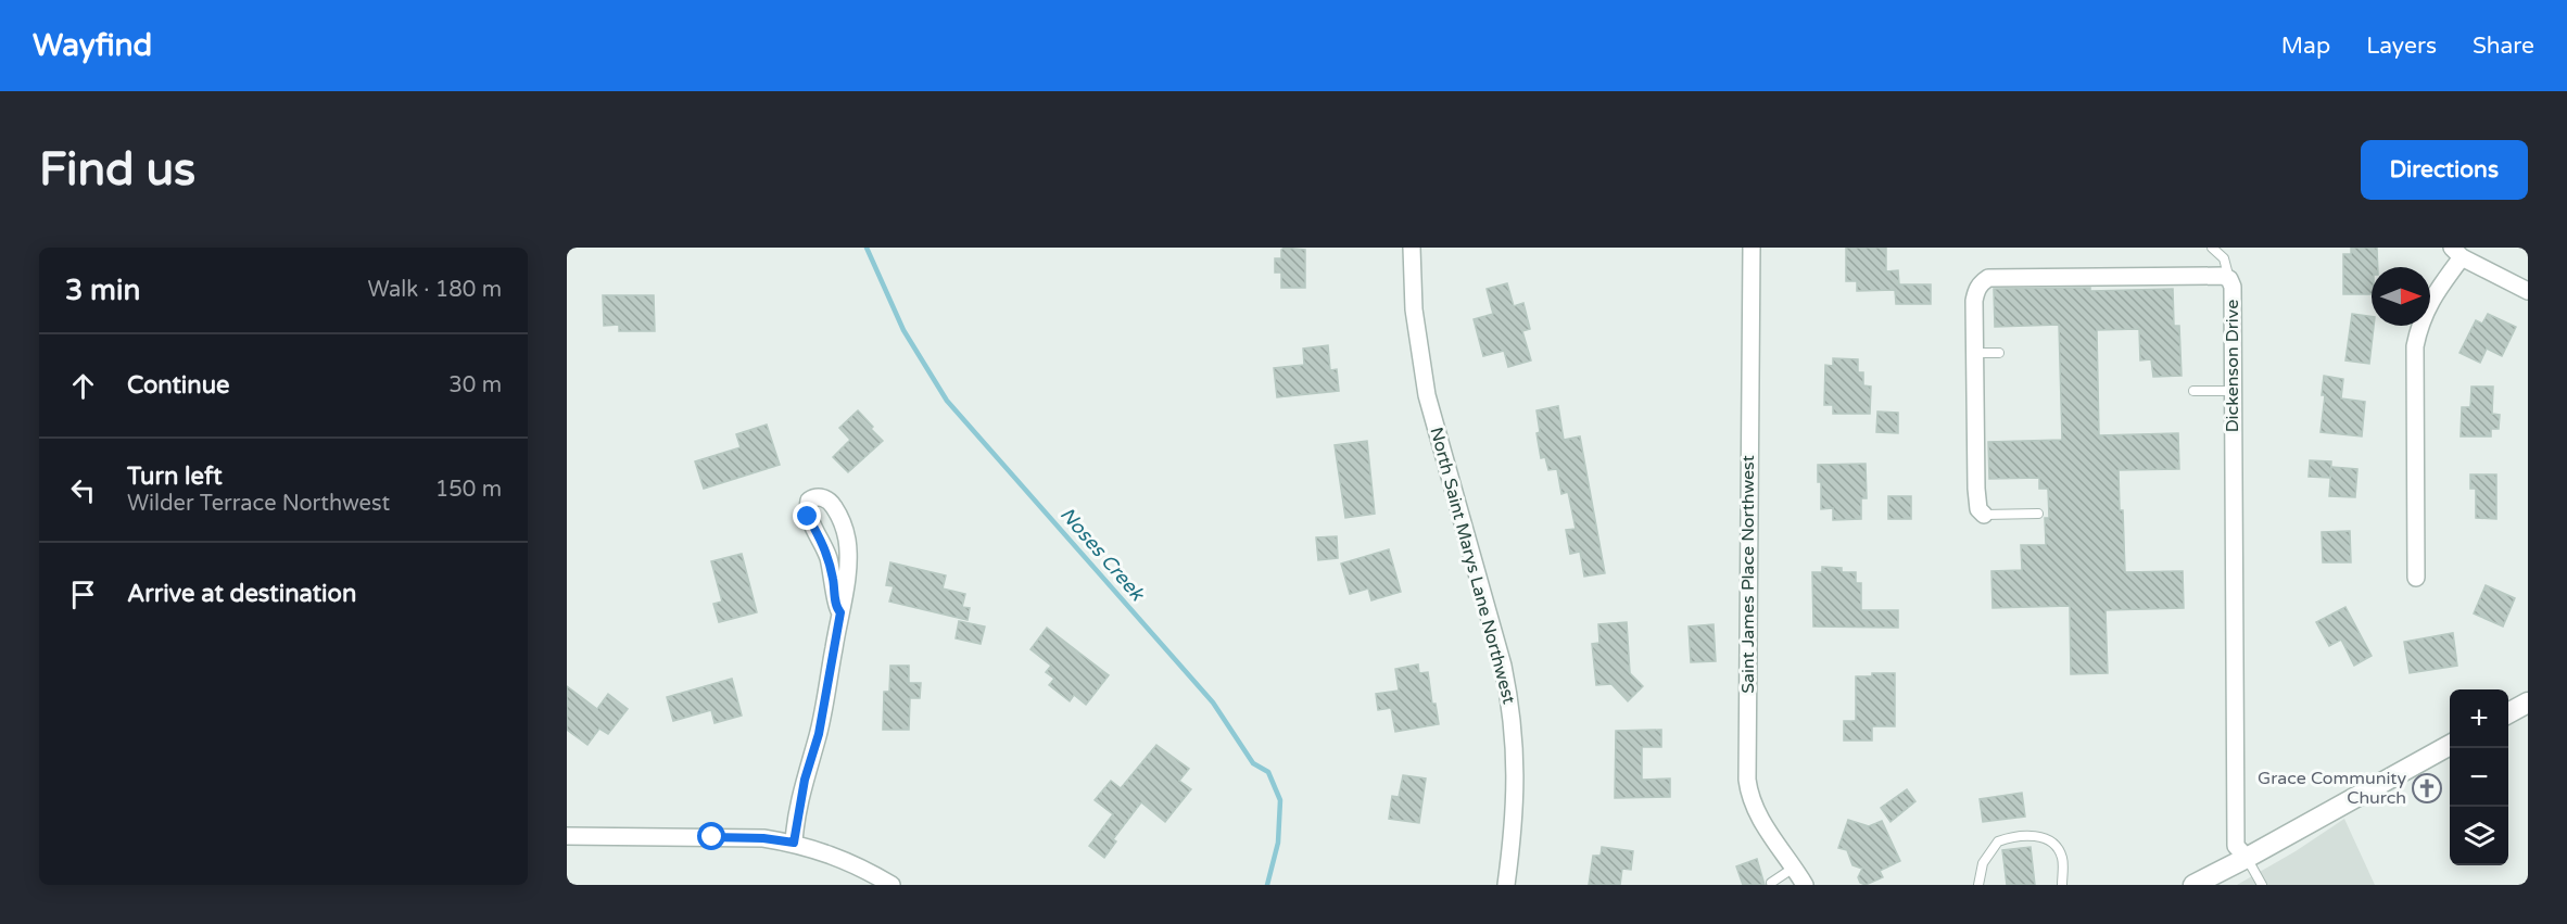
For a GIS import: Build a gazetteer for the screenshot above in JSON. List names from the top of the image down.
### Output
{
  "streets": {
    "street": ["Dickenson Drive", "North Saint Marys Lane Northwest", "Saint James Place Northwest"]
  },
  "water": ["Noses Creek"],
  "places": {
    "church": ["Grace Community Church"]
  },
  "north": "right",
  "page": {
    "header": "Wayfind",
    "nav": ["Map", "Layers", "Share"],
    "buttons": "Directions",
    "title": "Find us",
    "heading": ["3 min", "Walk · 180 m"],
    "list": [
      ["Continue", "30 m"],
      ["Turn left", "Wilder Terrace Northwest", "150 m"],
      "Arrive at destination"
    ],
    "map_buttons": ["+", "−"]
  }
}
